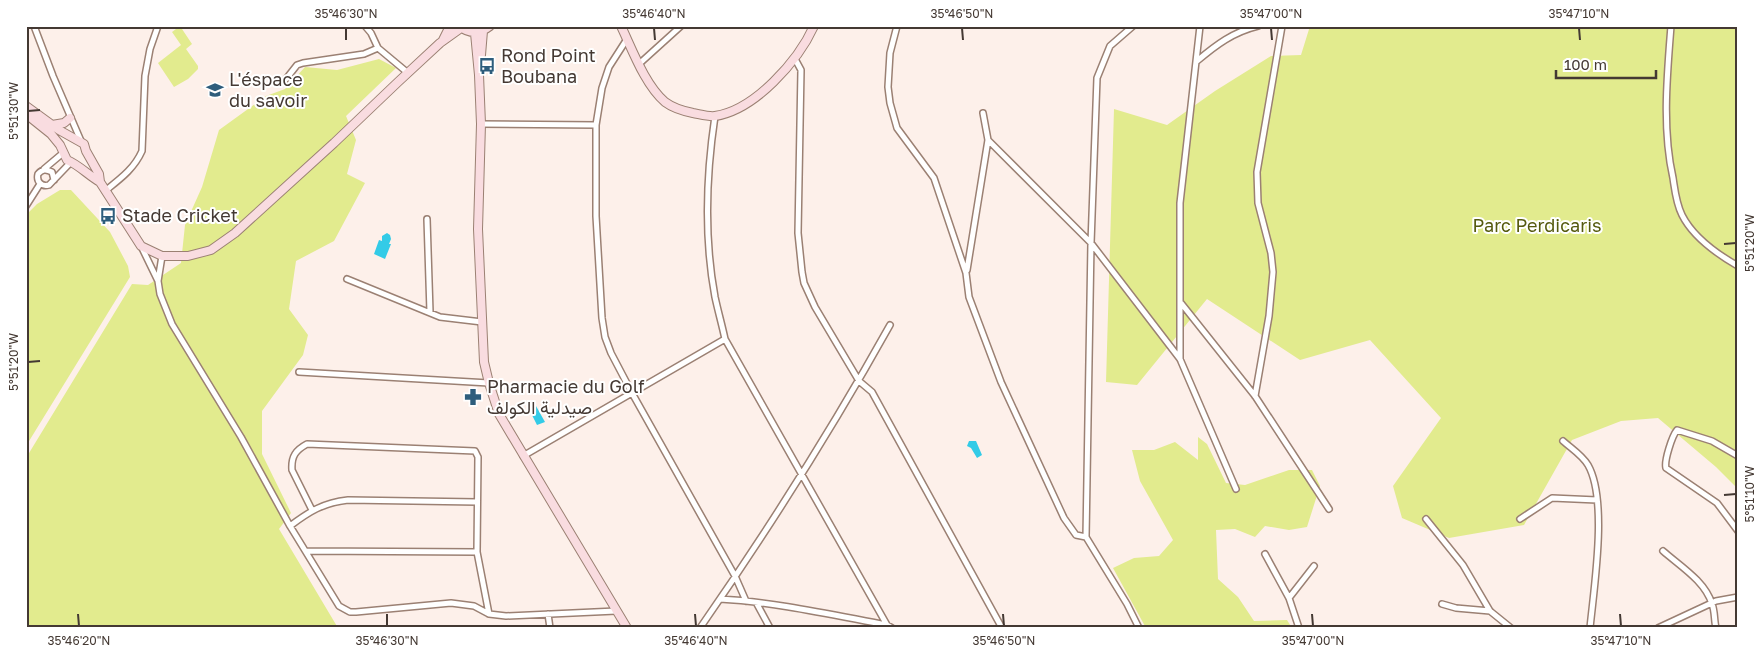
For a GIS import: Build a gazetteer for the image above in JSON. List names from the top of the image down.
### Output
{
  "parks": ["Parc Perdicaris"],
  "places": {
    "bus stop": ["Rond Point Boubana", "Stade Cricket"],
    "school or university": ["L'éspace du savoir"],
    "pharmacy": ["Pharmacie du Golf صيدلية الكولف"]
  },
  "scale_bar": "100 m",
  "coordinates": [
    "35°46'30\"N",
    "35°46'40\"N",
    "35°46'50\"N",
    "35°47'00\"N",
    "35°47'10\"N",
    "5°51'30\"W",
    "5°51'20\"W",
    "5°51'10\"W",
    "35°46'20\"N"
  ]
}
